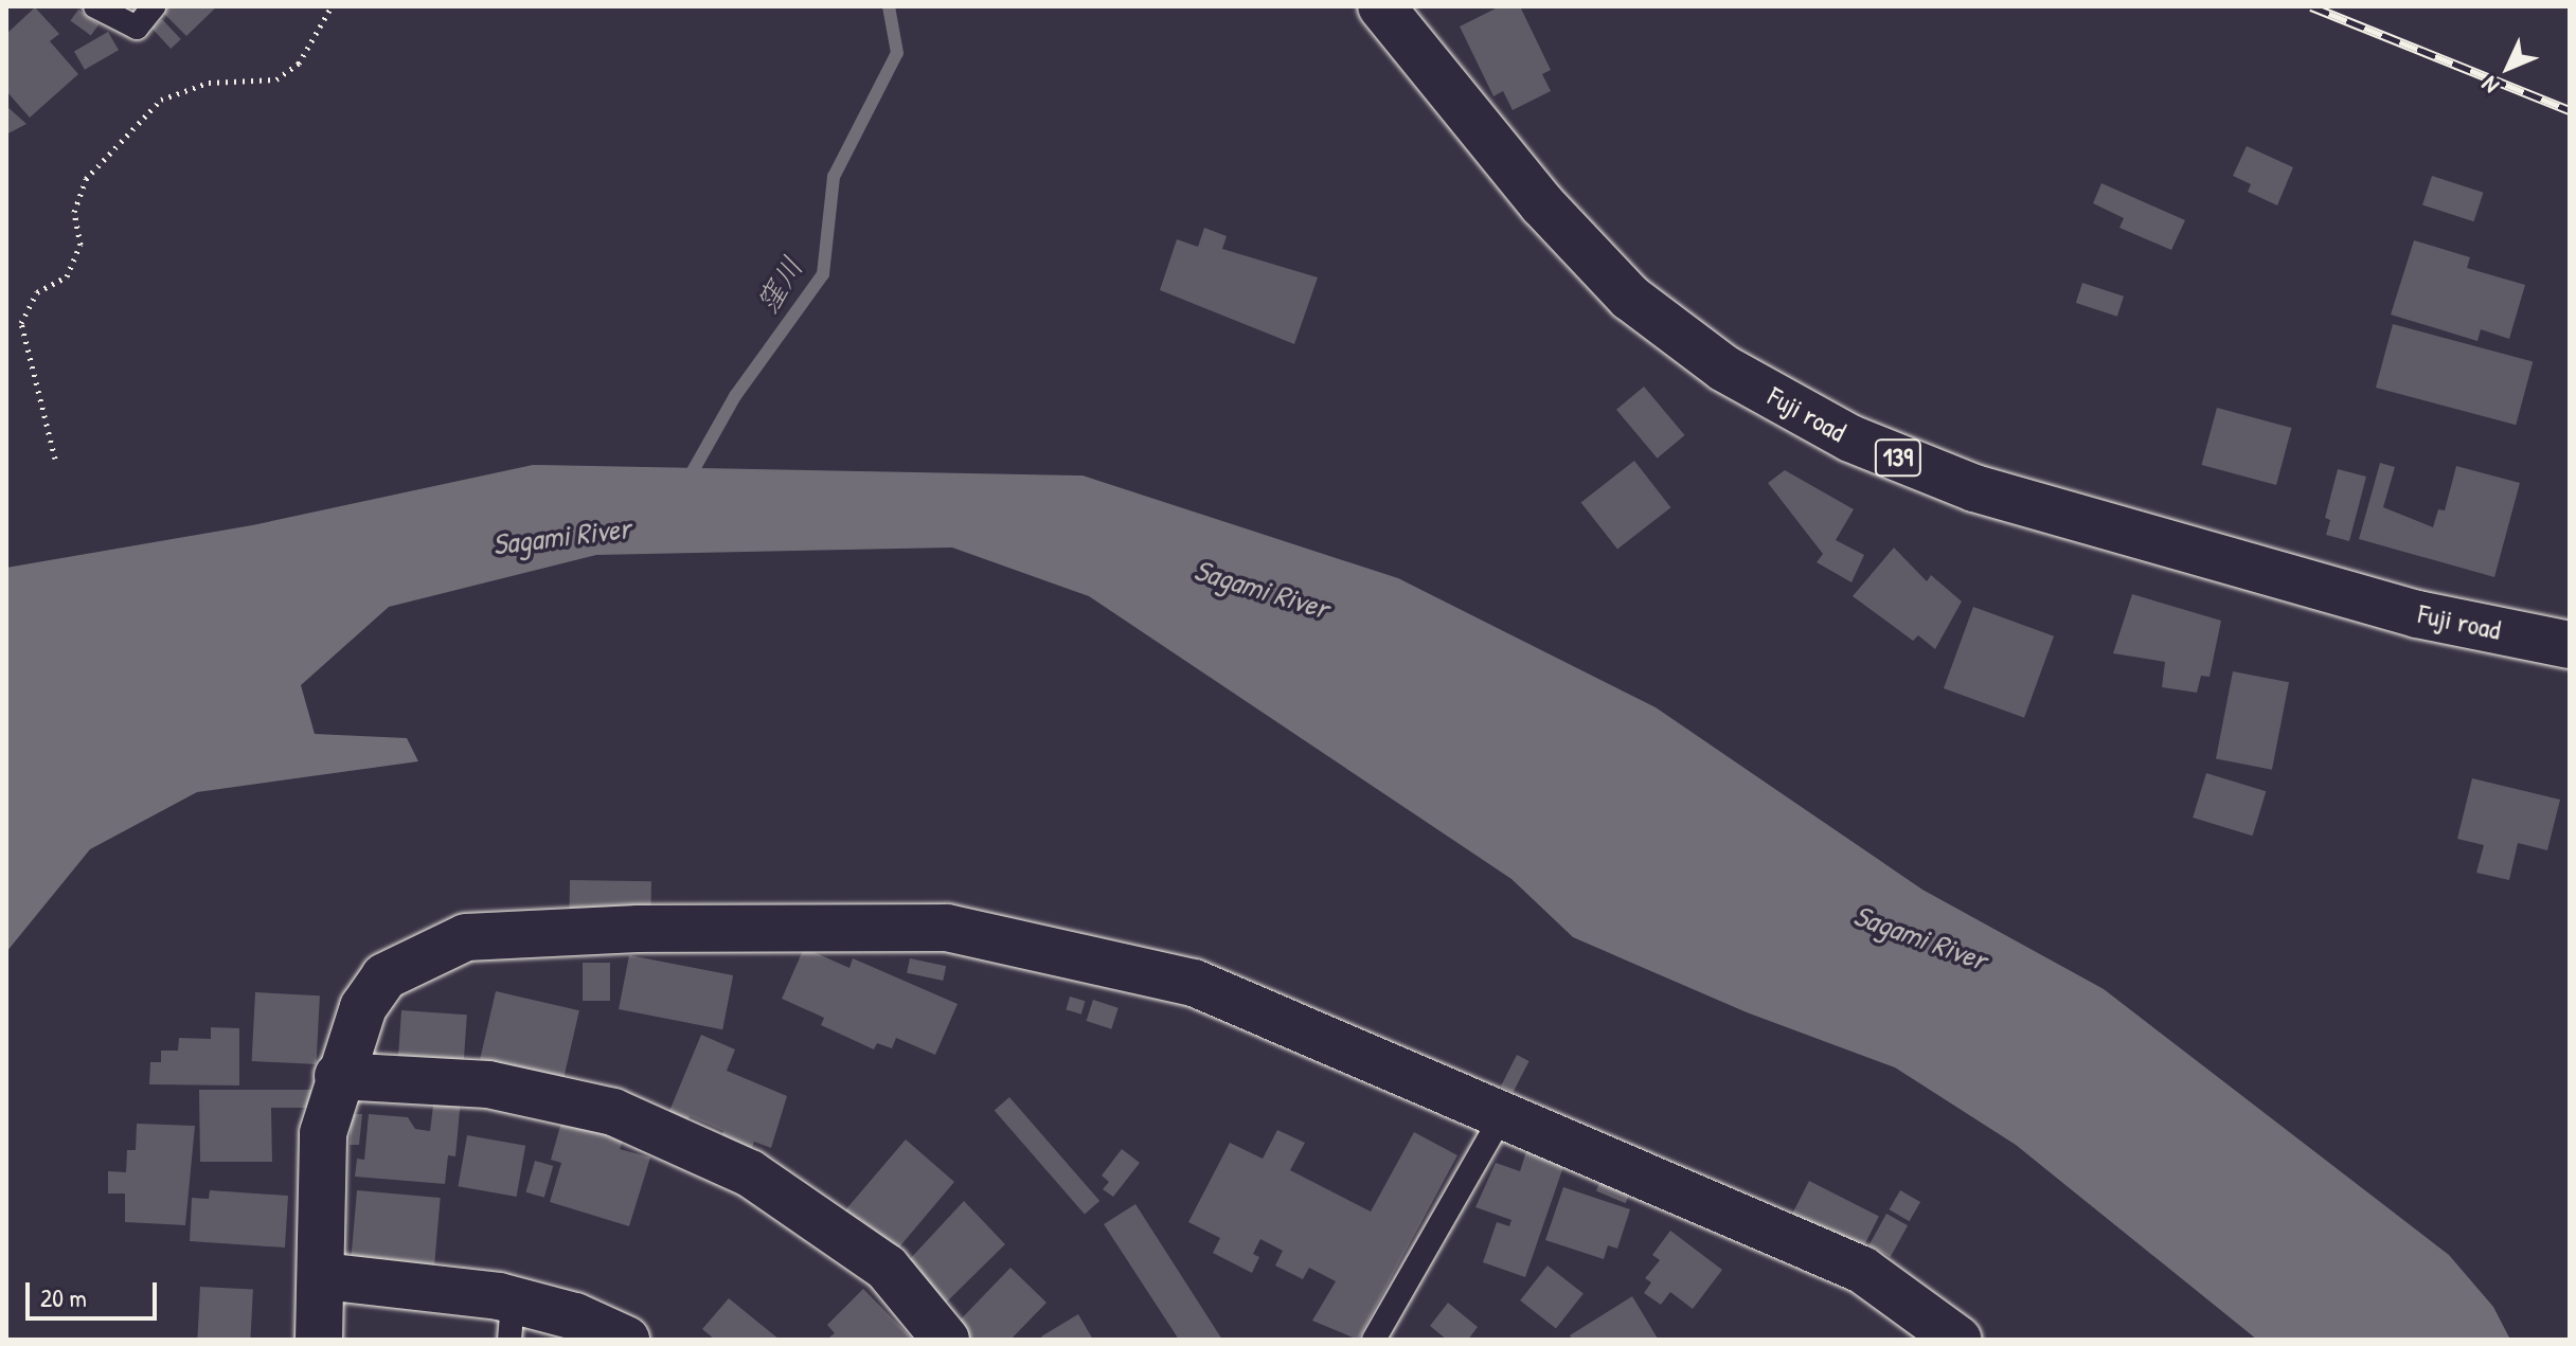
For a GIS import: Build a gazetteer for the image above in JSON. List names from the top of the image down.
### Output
{
  "streets": {
    "main road": ["Fuji road", "139"]
  },
  "water": ["窪川", "Sagami River"],
  "scale_bar": "20 m",
  "north": "bottom left"
}
